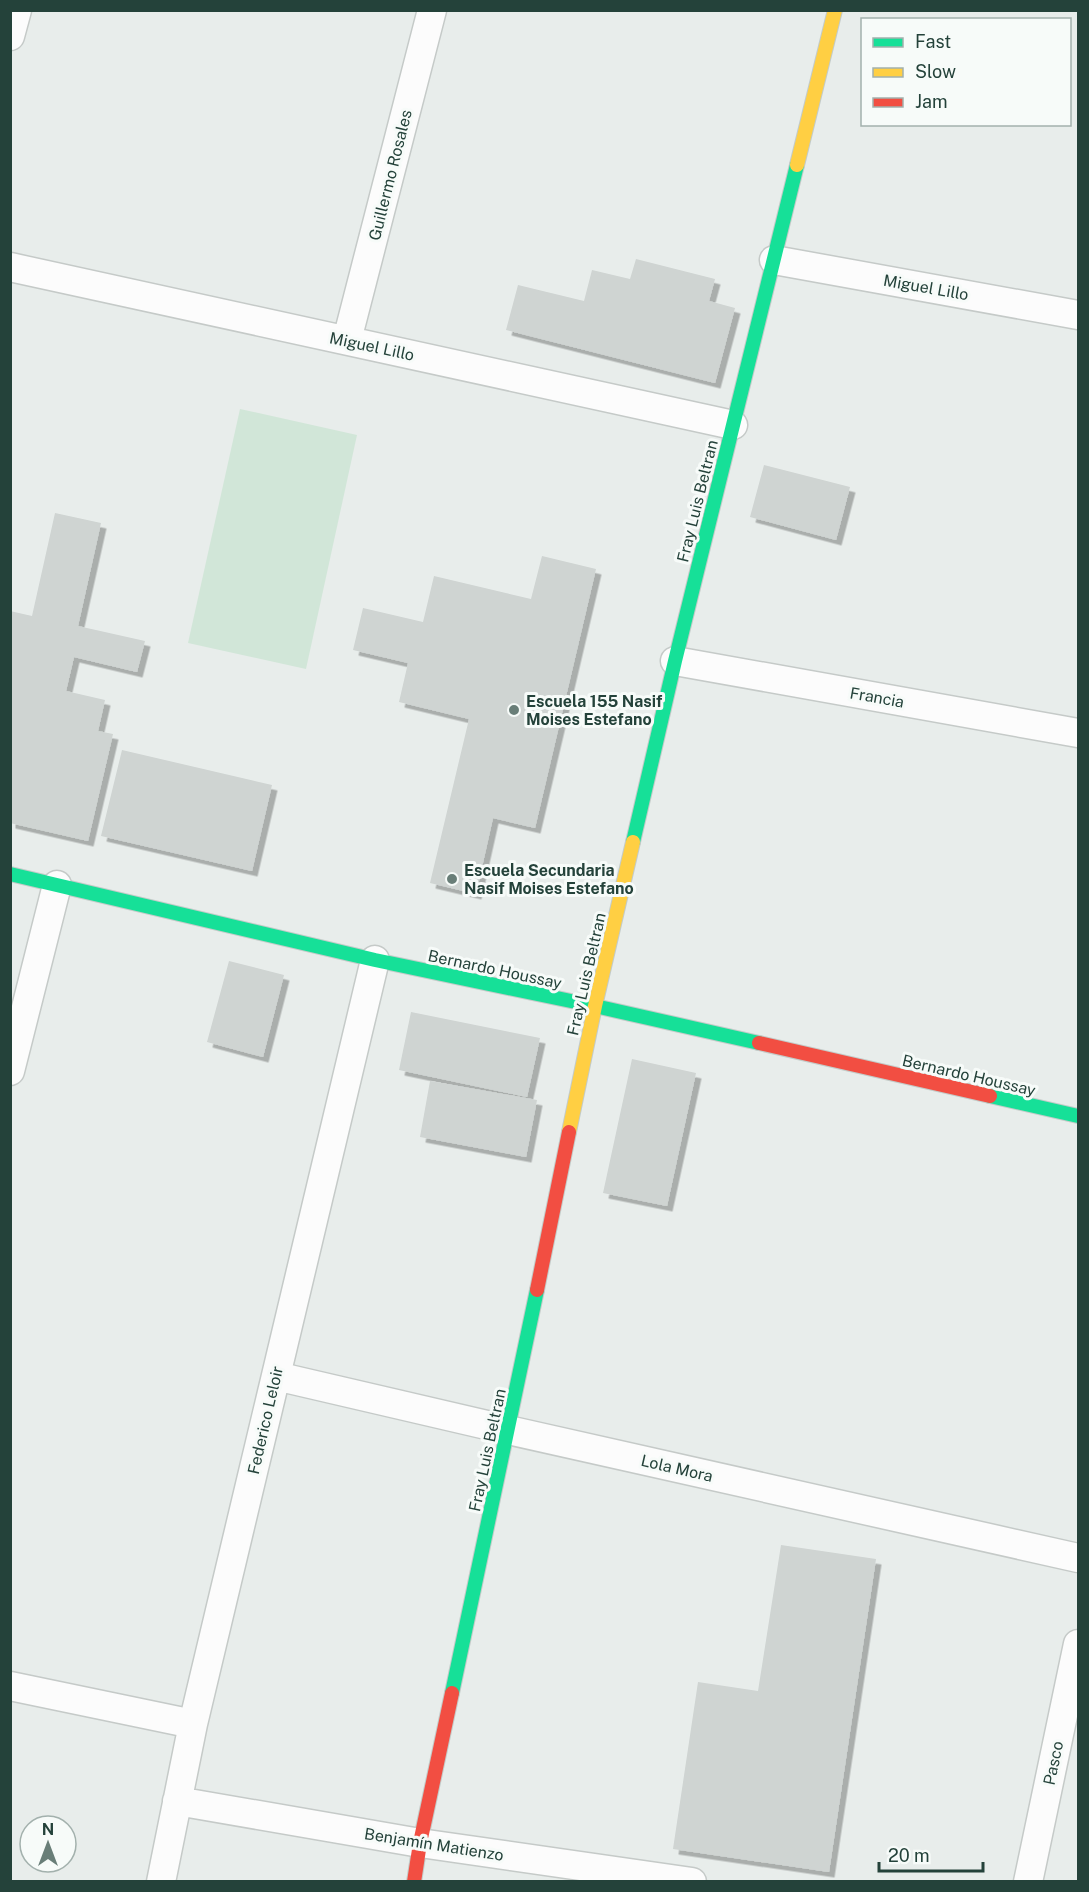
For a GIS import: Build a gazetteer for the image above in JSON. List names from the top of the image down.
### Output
{
  "streets": {
    "street": [
      "Guillermo Rosales",
      "Miguel Lillo",
      "Fray Luis Beltran",
      "Francia",
      "Bernardo Houssay",
      "Federico Leloir",
      "Lola Mora",
      "Pasco",
      "Benjamín Matienzo"
    ]
  },
  "crossings": [
    ["Guillermo Rosales", "Miguel Lillo"],
    ["Miguel Lillo", "Fray Luis Beltran"],
    ["Fray Luis Beltran", "Francia"],
    ["Fray Luis Beltran", "Bernardo Houssay"],
    ["Fray Luis Beltran", "Lola Mora"],
    ["Fray Luis Beltran", "Benjamín Matienzo"],
    ["Bernardo Houssay", "Federico Leloir"],
    ["Federico Leloir", "Lola Mora"],
    ["Federico Leloir", "Benjamín Matienzo"]
  ],
  "places": ["Escuela 155 Nasif Moises Estefano", "Escuela Secundaria Nasif Moises Estefano"],
  "legend": ["Fast", "Slow", "Jam"],
  "scale_bar": "20 m",
  "north": "top"
}
